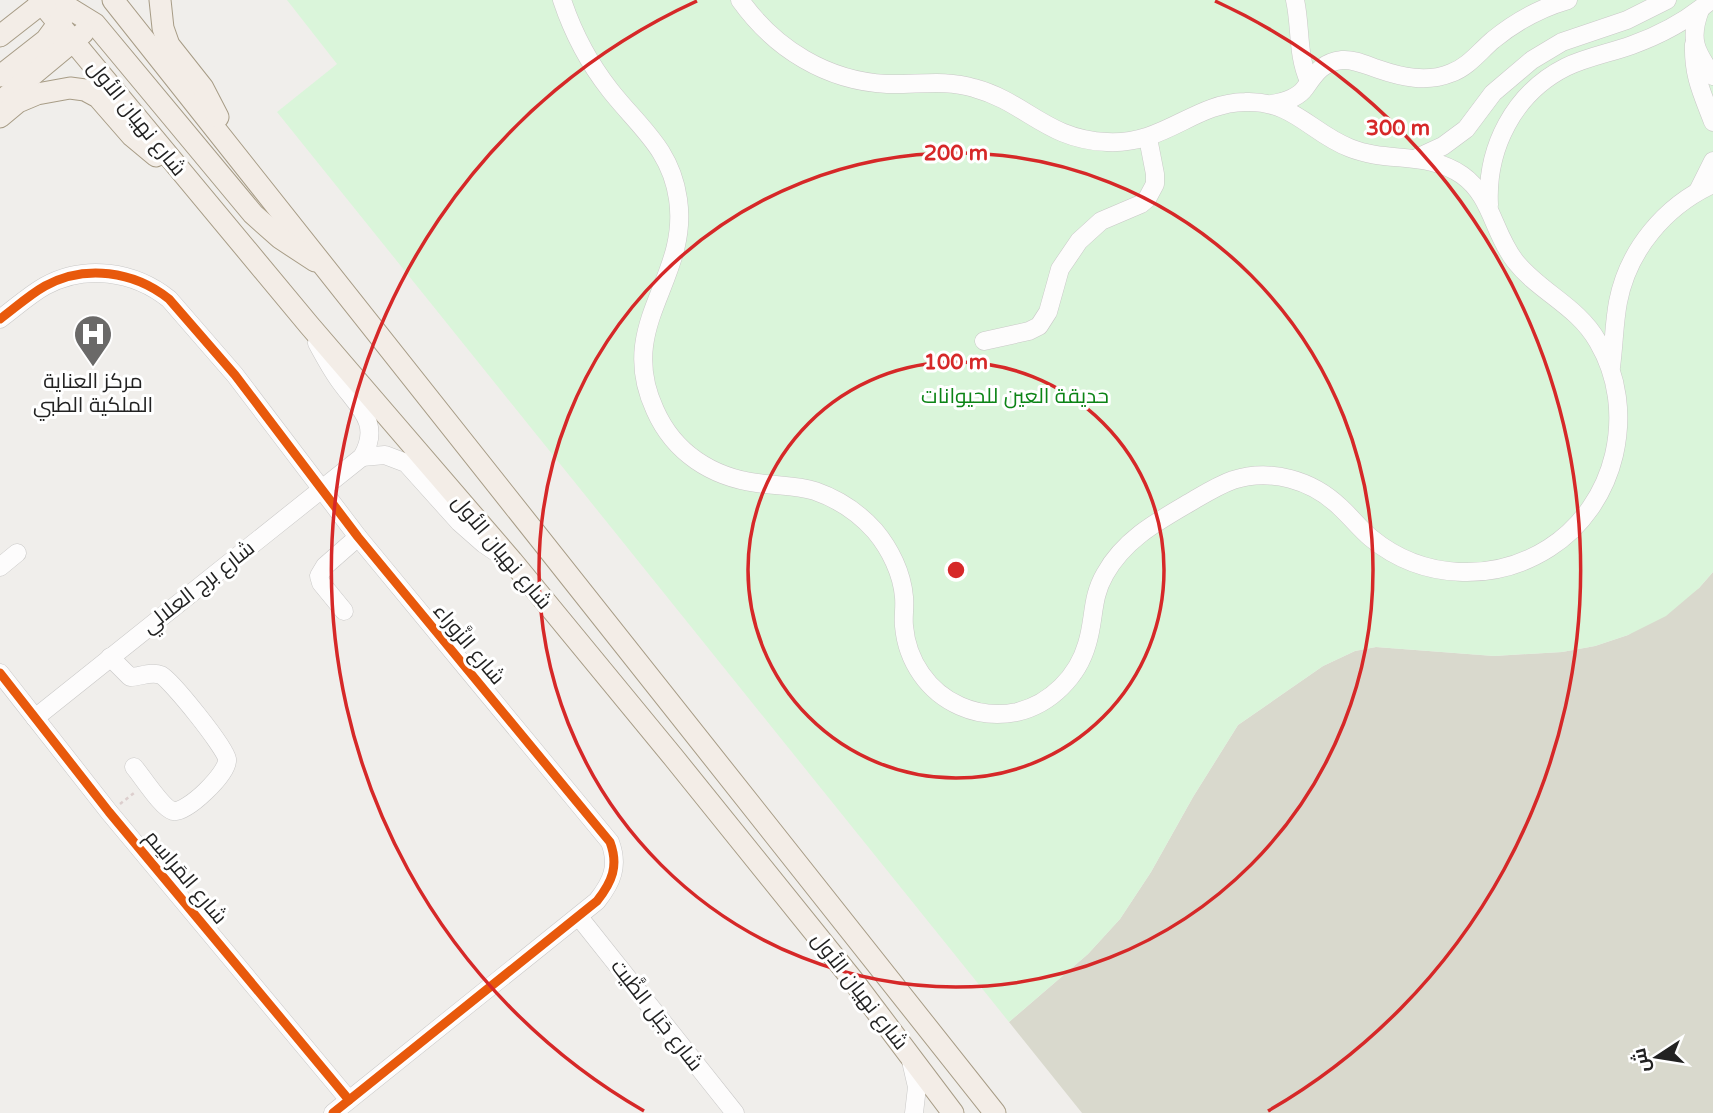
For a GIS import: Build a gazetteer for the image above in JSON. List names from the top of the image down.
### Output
{
  "streets": {
    "main road": ["شارع نهيان الأول"],
    "street": [
      "شارع برج العلالي",
      "شارع الزَّوراء",
      "شارع المَراسِم",
      "شارع جَبَل الظَّيت"
    ]
  },
  "crossings": [
    ["شارع برج العلالي", "شارع الزَّوراء"],
    ["شارع برج العلالي", "شارع المَراسِم"],
    ["شارع الزَّوراء", "شارع المَراسِم"],
    ["شارع الزَّوراء", "شارع جَبَل الظَّيت"]
  ],
  "parks": ["حديقة العين للحيوانات"],
  "places": {
    "hospital": ["مركز العناية الملكية الطبي"]
  },
  "north": "left",
  "rings": ["300 m", "200 m", "100 m"]
}
